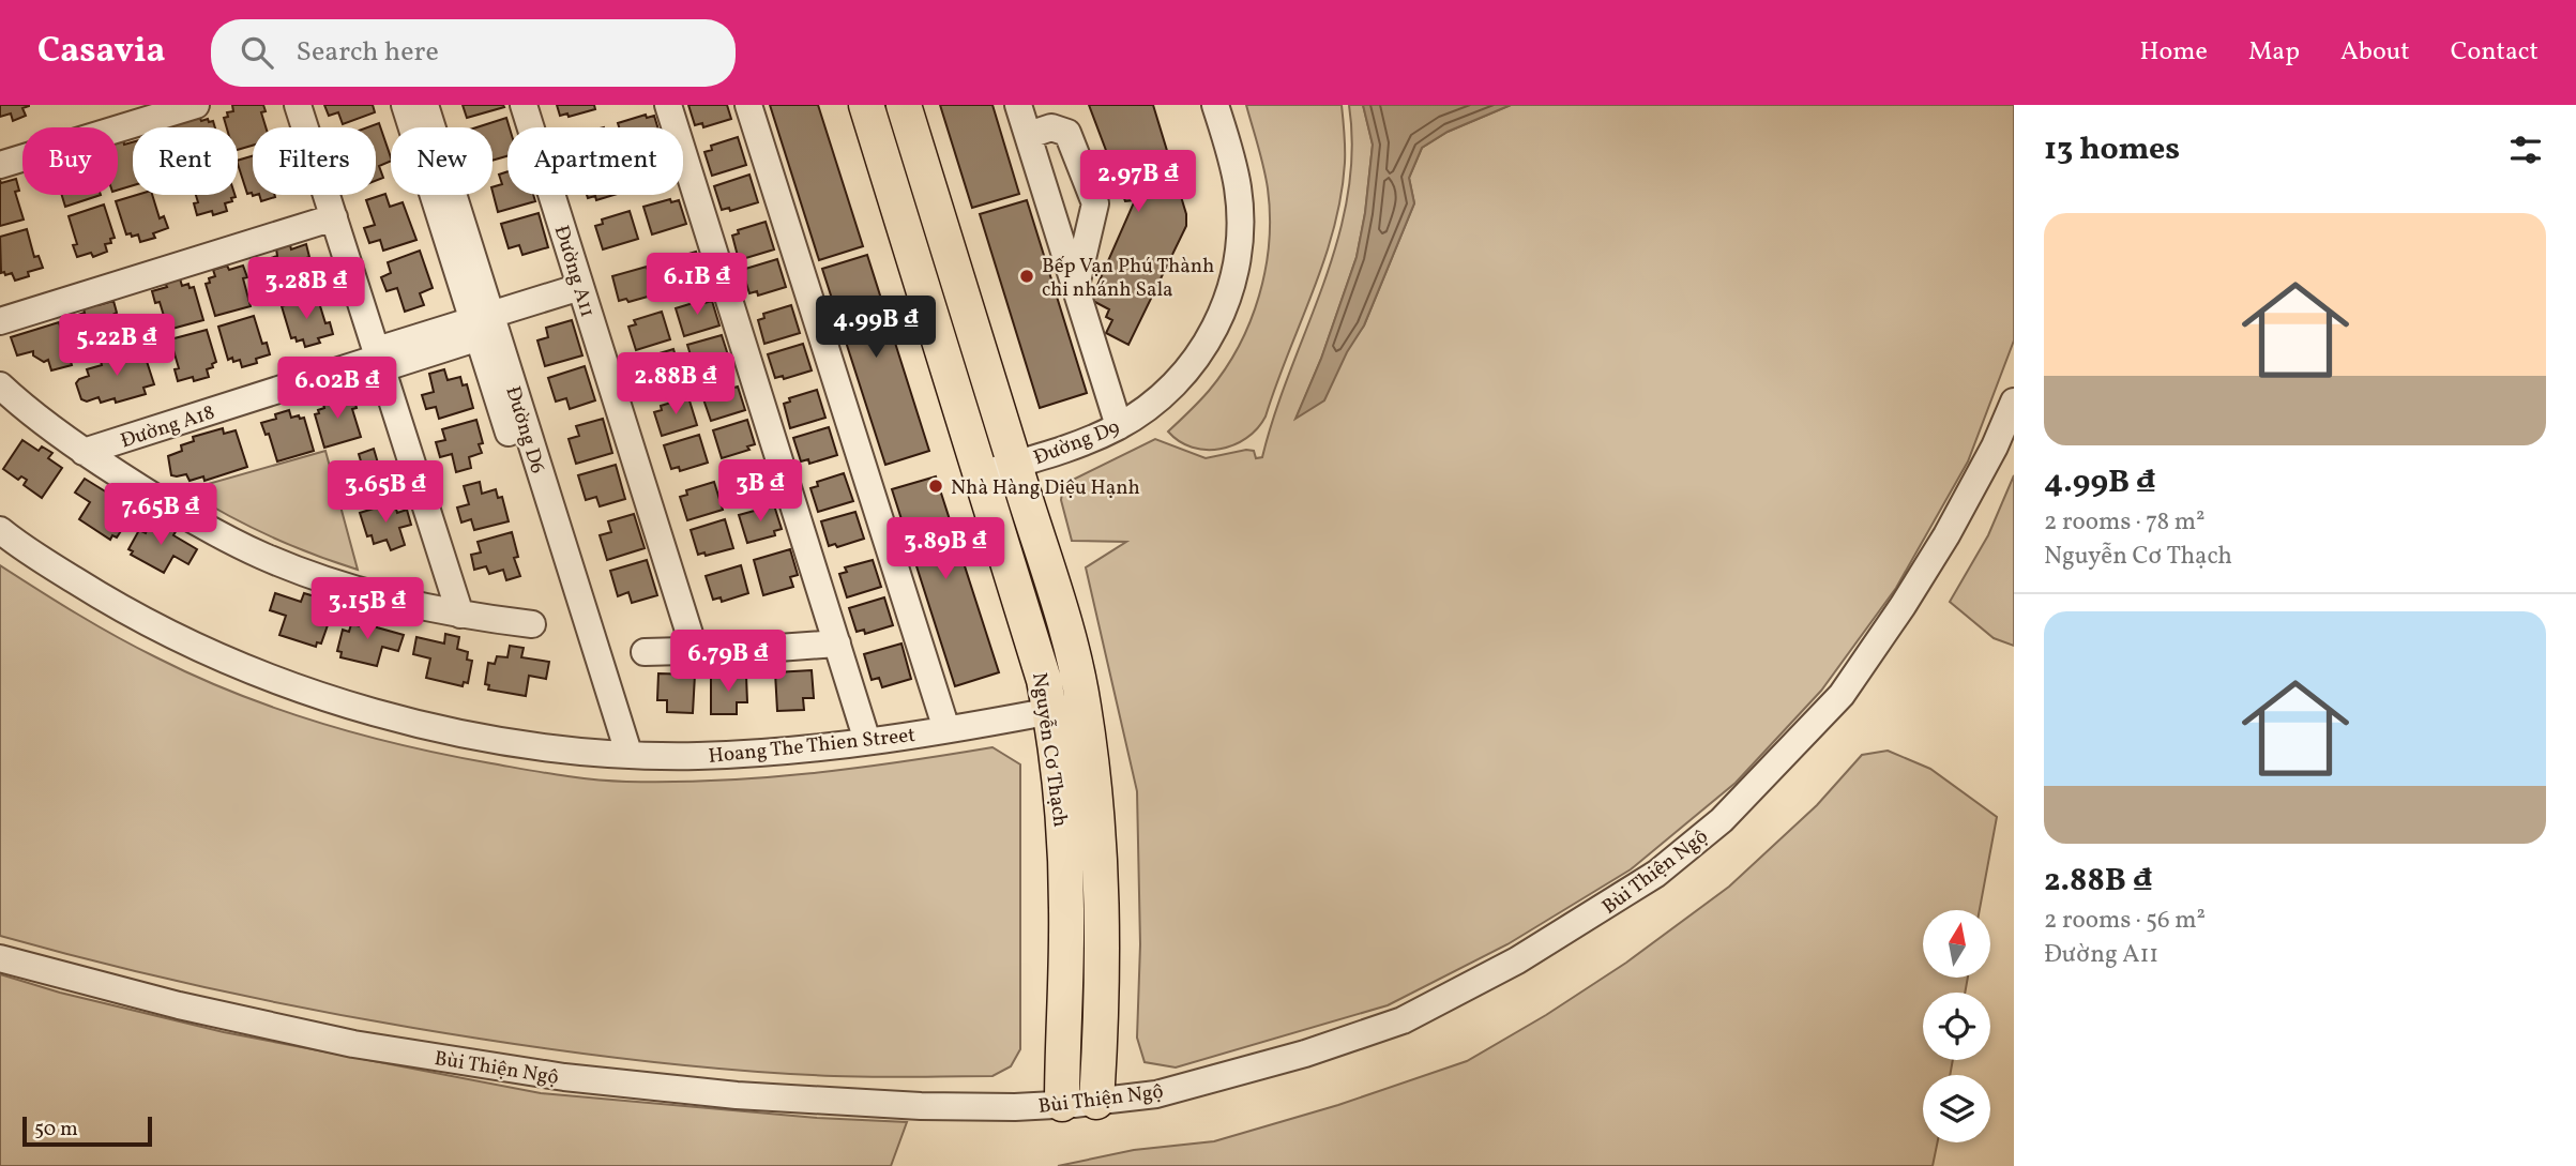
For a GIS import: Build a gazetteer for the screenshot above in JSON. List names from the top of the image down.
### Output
{
  "streets": {
    "main road": ["Nguyễn Cơ Thạch"],
    "street": [
      "Đường A11",
      "Đường A18",
      "Đường D6",
      "Đường D9",
      "Hoang The Thien Street",
      "Bùi Thiện Ngộ"
    ]
  },
  "crossings": [
    ["Đường A11", "Đường A18"],
    ["Đường A18", "Đường D6"],
    ["Đường D6", "Hoang The Thien Street"],
    ["Đường D9", "Nguyễn Cơ Thạch"],
    ["Hoang The Thien Street", "Nguyễn Cơ Thạch"],
    ["Nguyễn Cơ Thạch", "Bùi Thiện Ngộ"]
  ],
  "places": ["Bếp Vạn Phú Thành chi nhánh Sala", "Nhà Hàng Diệu Hạnh"],
  "scale_bar": "50 m",
  "north": "top",
  "page": {
    "header": "Casavia",
    "search": "Search here",
    "nav": [
      "Home",
      "Map",
      "About",
      "Contact"
    ],
    "heading": "13 homes",
    "chip": [
      "Buy",
      "Rent",
      "Filters",
      "New",
      "Apartment"
    ],
    "price": [
      "2.97B ₫",
      "6.1B ₫",
      "3.28B ₫",
      "4.99B ₫",
      "5.22B ₫",
      "2.88B ₫",
      "6.02B ₫",
      "3B ₫",
      "3.65B ₫",
      "7.65B ₫",
      "3.89B ₫",
      "3.15B ₫",
      "6.79B ₫"
    ],
    "list": [
      {
        "name": "4.99B ₫",
        "note": "2 rooms · 78 m² · Nguyễn Cơ Thạch"
      },
      {
        "name": "2.88B ₫",
        "note": "2 rooms · 56 m² · Đường A11"
      }
    ],
    "scale": "50 m"
  }
}
